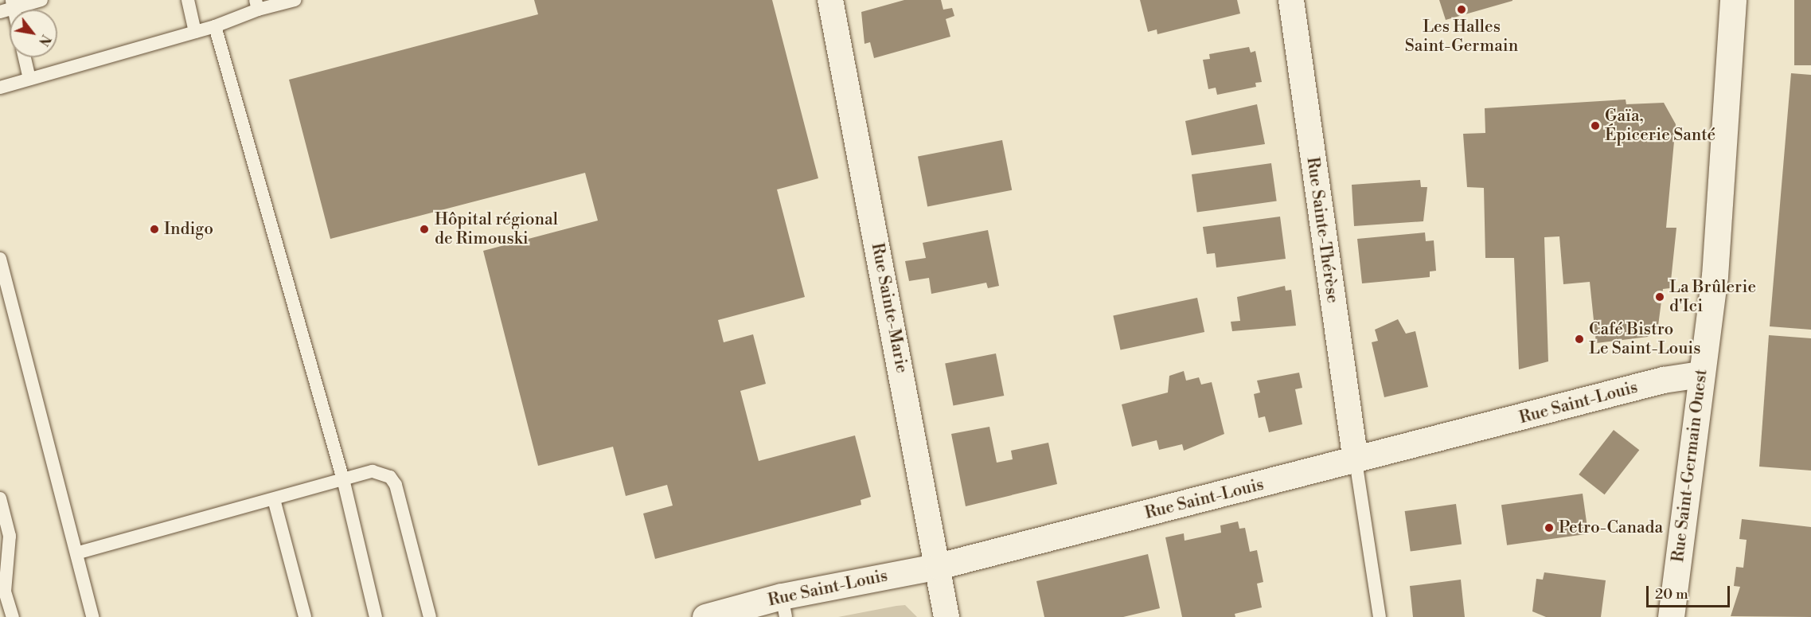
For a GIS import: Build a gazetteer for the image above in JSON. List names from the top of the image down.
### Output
{
  "streets": {
    "street": [
      "Rue Sainte-Thérèse",
      "Rue Sainte-Marie",
      "Rue Saint-Louis",
      "Rue Saint-Germain Ouest"
    ]
  },
  "crossings": [
    ["Rue Sainte-Thérèse", "Rue Saint-Louis"],
    ["Rue Sainte-Marie", "Rue Saint-Louis"],
    ["Rue Saint-Louis", "Rue Saint-Germain Ouest"]
  ],
  "places": [
    "Les Halles Saint-Germain",
    "Gaïa, Épicerie Santé",
    "Indigo",
    "Hôpital régional de Rimouski",
    "La Brûlerie d'Ici",
    "Café Bistro Le Saint-Louis",
    "Petro-Canada"
  ],
  "scale_bar": "20 m",
  "north": "bottom right"
}
